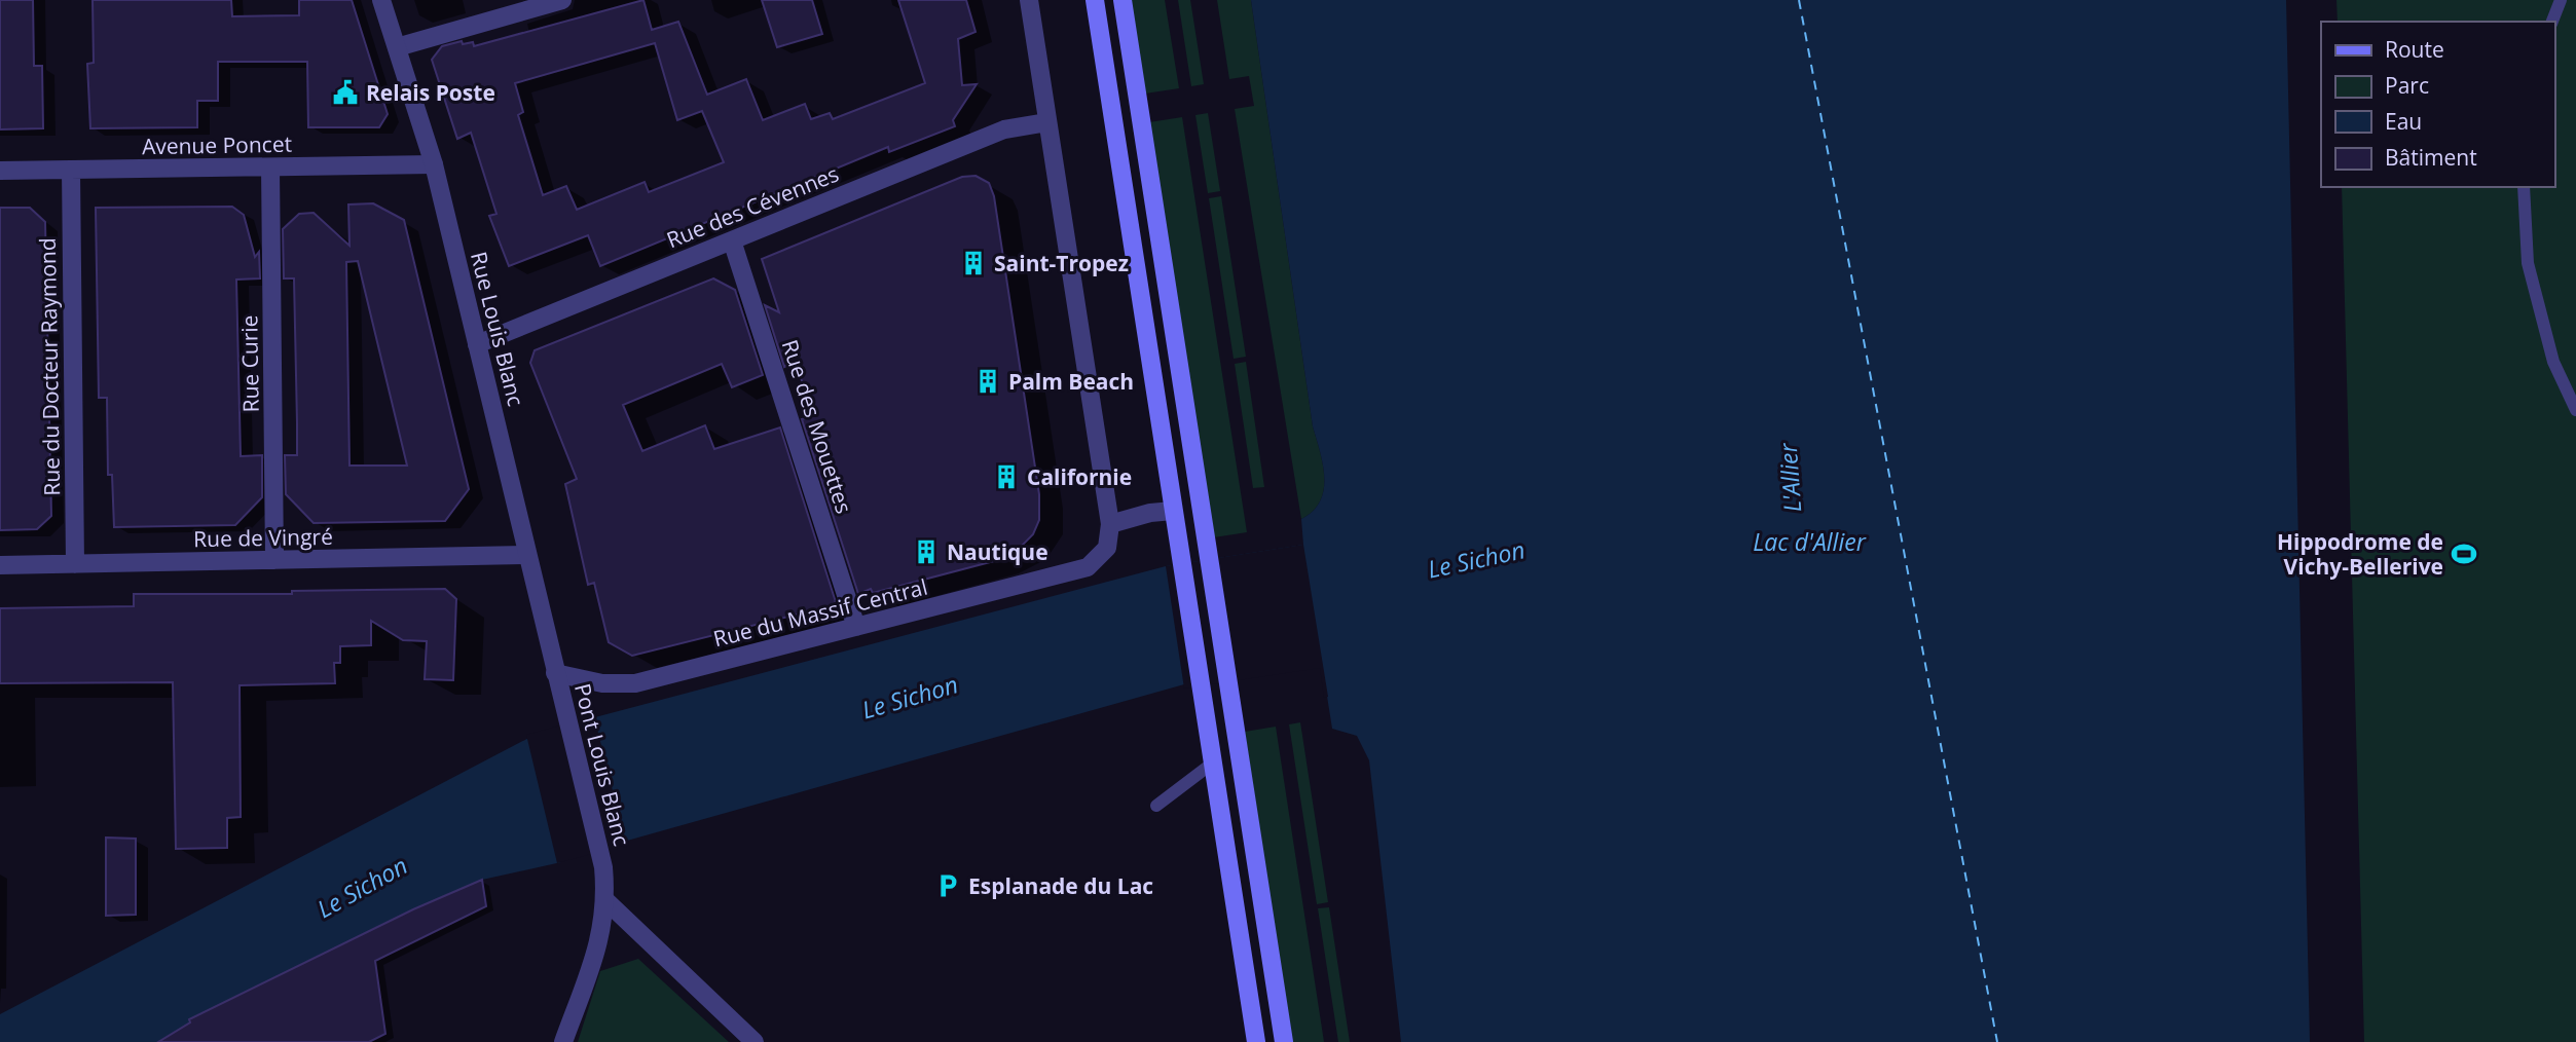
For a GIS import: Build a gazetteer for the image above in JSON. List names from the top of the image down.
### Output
{
  "streets": {
    "street": [
      "Avenue Poncet",
      "Rue des Cévennes",
      "Rue Louis Blanc",
      "Rue Curie",
      "Rue du Docteur Raymond",
      "Rue des Mouettes",
      "Rue de Vingré",
      "Rue du Massif Central",
      "Pont Louis Blanc"
    ]
  },
  "crossings": [
    ["Avenue Poncet", "Rue Louis Blanc"],
    ["Avenue Poncet", "Rue Curie"],
    ["Avenue Poncet", "Rue du Docteur Raymond"],
    ["Rue des Cévennes", "Rue Louis Blanc"],
    ["Rue des Cévennes", "Rue des Mouettes"],
    ["Rue Louis Blanc", "Rue de Vingré"],
    ["Rue Louis Blanc", "Rue du Massif Central"],
    ["Rue Louis Blanc", "Pont Louis Blanc"],
    ["Rue Curie", "Rue de Vingré"],
    ["Rue du Docteur Raymond", "Rue de Vingré"],
    ["Rue des Mouettes", "Rue du Massif Central"],
    ["Rue du Massif Central", "Pont Louis Blanc"]
  ],
  "water": ["L'Allier", "Lac d'Allier", "Le Sichon"],
  "places": {
    "public building": ["Relais Poste"],
    "building": [
      "Saint-Tropez",
      "Palm Beach",
      "Californie",
      "Nautique"
    ],
    "sports": ["Hippodrome de Vichy-Bellerive"],
    "parking": ["Esplanade du Lac"]
  },
  "legend": [
    "Route",
    "Parc",
    "Eau",
    "Bâtiment"
  ]
}
